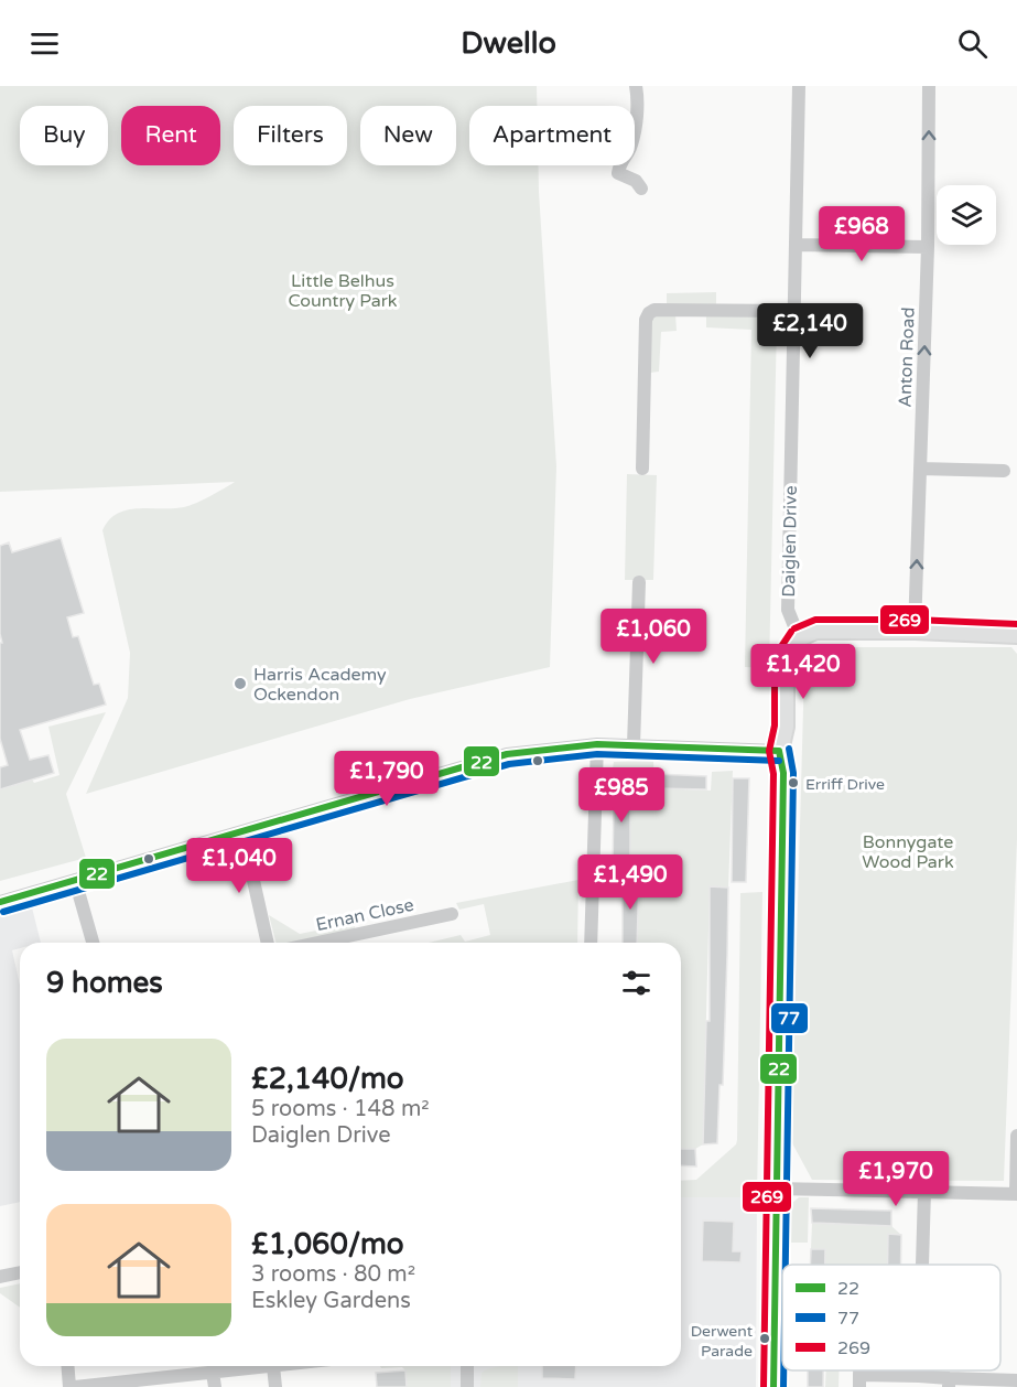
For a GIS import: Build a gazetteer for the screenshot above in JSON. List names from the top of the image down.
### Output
{
  "streets": {
    "street": ["Anton Road", "Daiglen Drive", "Ernan Close"]
  },
  "one_way": ["Anton Road"],
  "parks": ["Little Belhus Country Park", "Bonnygate Wood Park"],
  "places": ["Harris Academy Ockendon", "Erriff Drive", "Derwent Parade"],
  "lines": ["transit line 269", "transit line 22", "transit line 77"],
  "legend": ["22", "77", "269"],
  "page": {
    "header": "Dwello",
    "chip": [
      "Buy",
      "Rent",
      "Filters",
      "New",
      "Apartment"
    ],
    "price": [
      "£968",
      "£2,140",
      "£1,060",
      "£1,420",
      "£1,790",
      "£985",
      "£1,040",
      "£1,490",
      "£1,970"
    ],
    "heading": "9 homes",
    "list": [
      {
        "name": "£2,140/mo",
        "note": "5 rooms · 148 m² · Daiglen Drive"
      },
      {
        "name": "£1,060/mo",
        "note": "3 rooms · 80 m² · Eskley Gardens"
      }
    ]
  }
}
